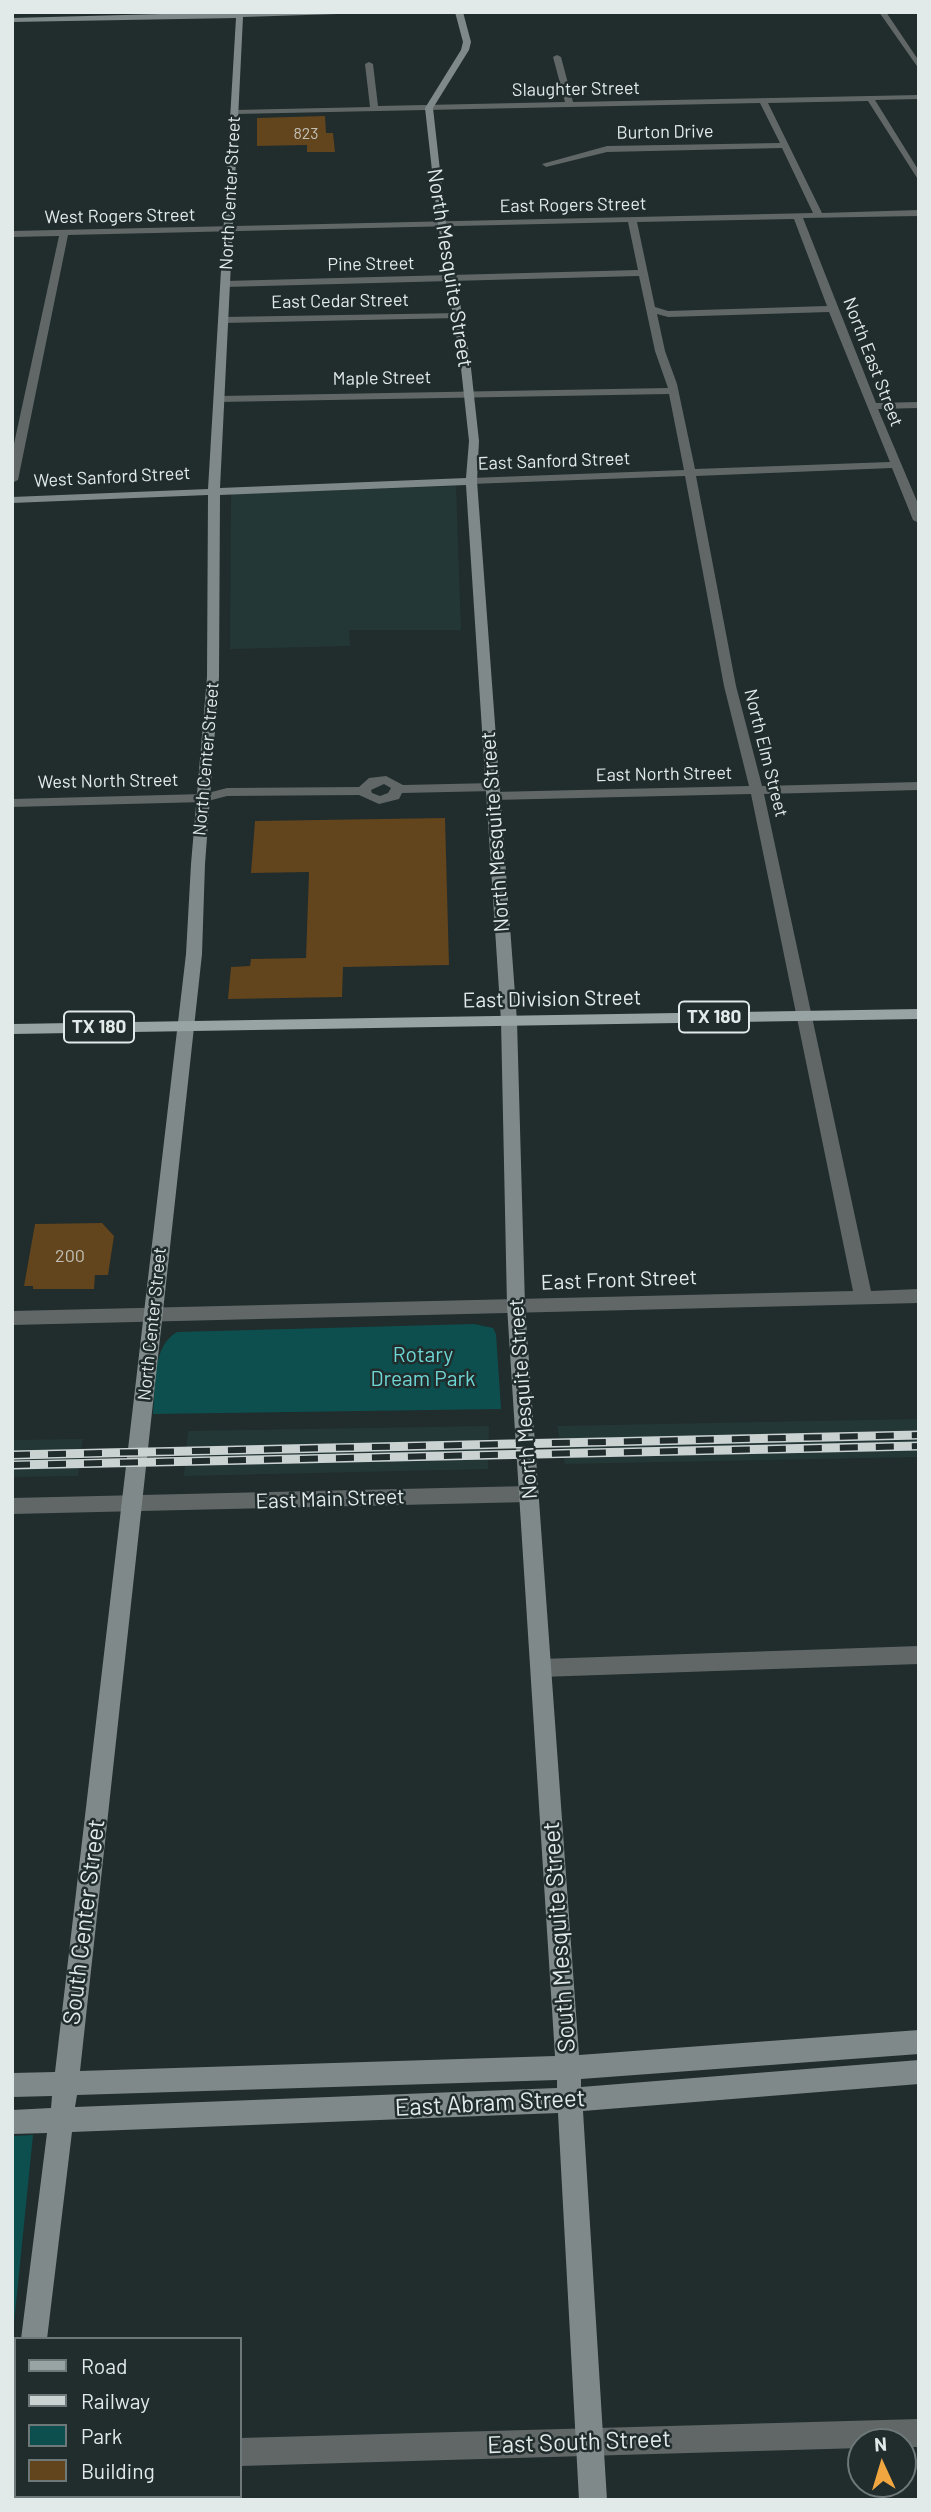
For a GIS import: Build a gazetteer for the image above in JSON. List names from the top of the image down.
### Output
{
  "streets": {
    "main road": [
      "North Center Street",
      "North Mesquite Street",
      "East Sanford Street",
      "West Sanford Street",
      "East Division Street",
      "TX 180",
      "South Center Street",
      "South Mesquite Street",
      "East Abram Street"
    ],
    "street": [
      "Slaughter Street",
      "Burton Drive",
      "East Rogers Street",
      "West Rogers Street",
      "Pine Street",
      "East Cedar Street",
      "North East Street",
      "Maple Street",
      "North Elm Street",
      "East North Street",
      "West North Street",
      "East Front Street",
      "East Main Street",
      "East South Street"
    ]
  },
  "crossings": [
    ["Slaughter Street", "North Center Street"],
    ["Slaughter Street", "North Mesquite Street"],
    ["North Center Street", "East Rogers Street"],
    ["North Center Street", "West Rogers Street"],
    ["North Center Street", "Pine Street"],
    ["North Center Street", "East Cedar Street"],
    ["North Center Street", "Maple Street"],
    ["North Center Street", "East Sanford Street"],
    ["North Center Street", "West Sanford Street"],
    ["North Center Street", "East North Street"],
    ["North Center Street", "West North Street"],
    ["North Center Street", "East Division Street"],
    ["North Center Street", "TX 180"],
    ["North Center Street", "East Front Street"],
    ["North Center Street", "East Main Street"],
    ["North Center Street", "South Center Street"],
    ["East Rogers Street", "West Rogers Street"],
    ["East Rogers Street", "North Mesquite Street"],
    ["East Rogers Street", "North East Street"],
    ["East Rogers Street", "North Elm Street"],
    ["Pine Street", "North Mesquite Street"],
    ["Pine Street", "North Elm Street"],
    ["North Mesquite Street", "East Cedar Street"],
    ["North Mesquite Street", "Maple Street"],
    ["North Mesquite Street", "East Sanford Street"],
    ["North Mesquite Street", "East North Street"],
    ["North Mesquite Street", "East Division Street"],
    ["North Mesquite Street", "East Front Street"],
    ["North Mesquite Street", "East Main Street"],
    ["North Mesquite Street", "South Mesquite Street"],
    ["North East Street", "East Sanford Street"],
    ["Maple Street", "North Elm Street"],
    ["East Sanford Street", "West Sanford Street"],
    ["East Sanford Street", "North Elm Street"],
    ["North Elm Street", "East North Street"],
    ["North Elm Street", "East Division Street"],
    ["North Elm Street", "East Front Street"],
    ["East North Street", "West North Street"],
    ["East Division Street", "TX 180"],
    ["East Main Street", "South Center Street"],
    ["South Center Street", "East Abram Street"],
    ["South Mesquite Street", "East Abram Street"],
    ["South Mesquite Street", "East South Street"]
  ],
  "parks": ["Rotary Dream Park"],
  "house_numbers": ["823", "200"],
  "legend": [
    "Road",
    "Railway",
    "Park",
    "Building"
  ],
  "north": "top"
}
